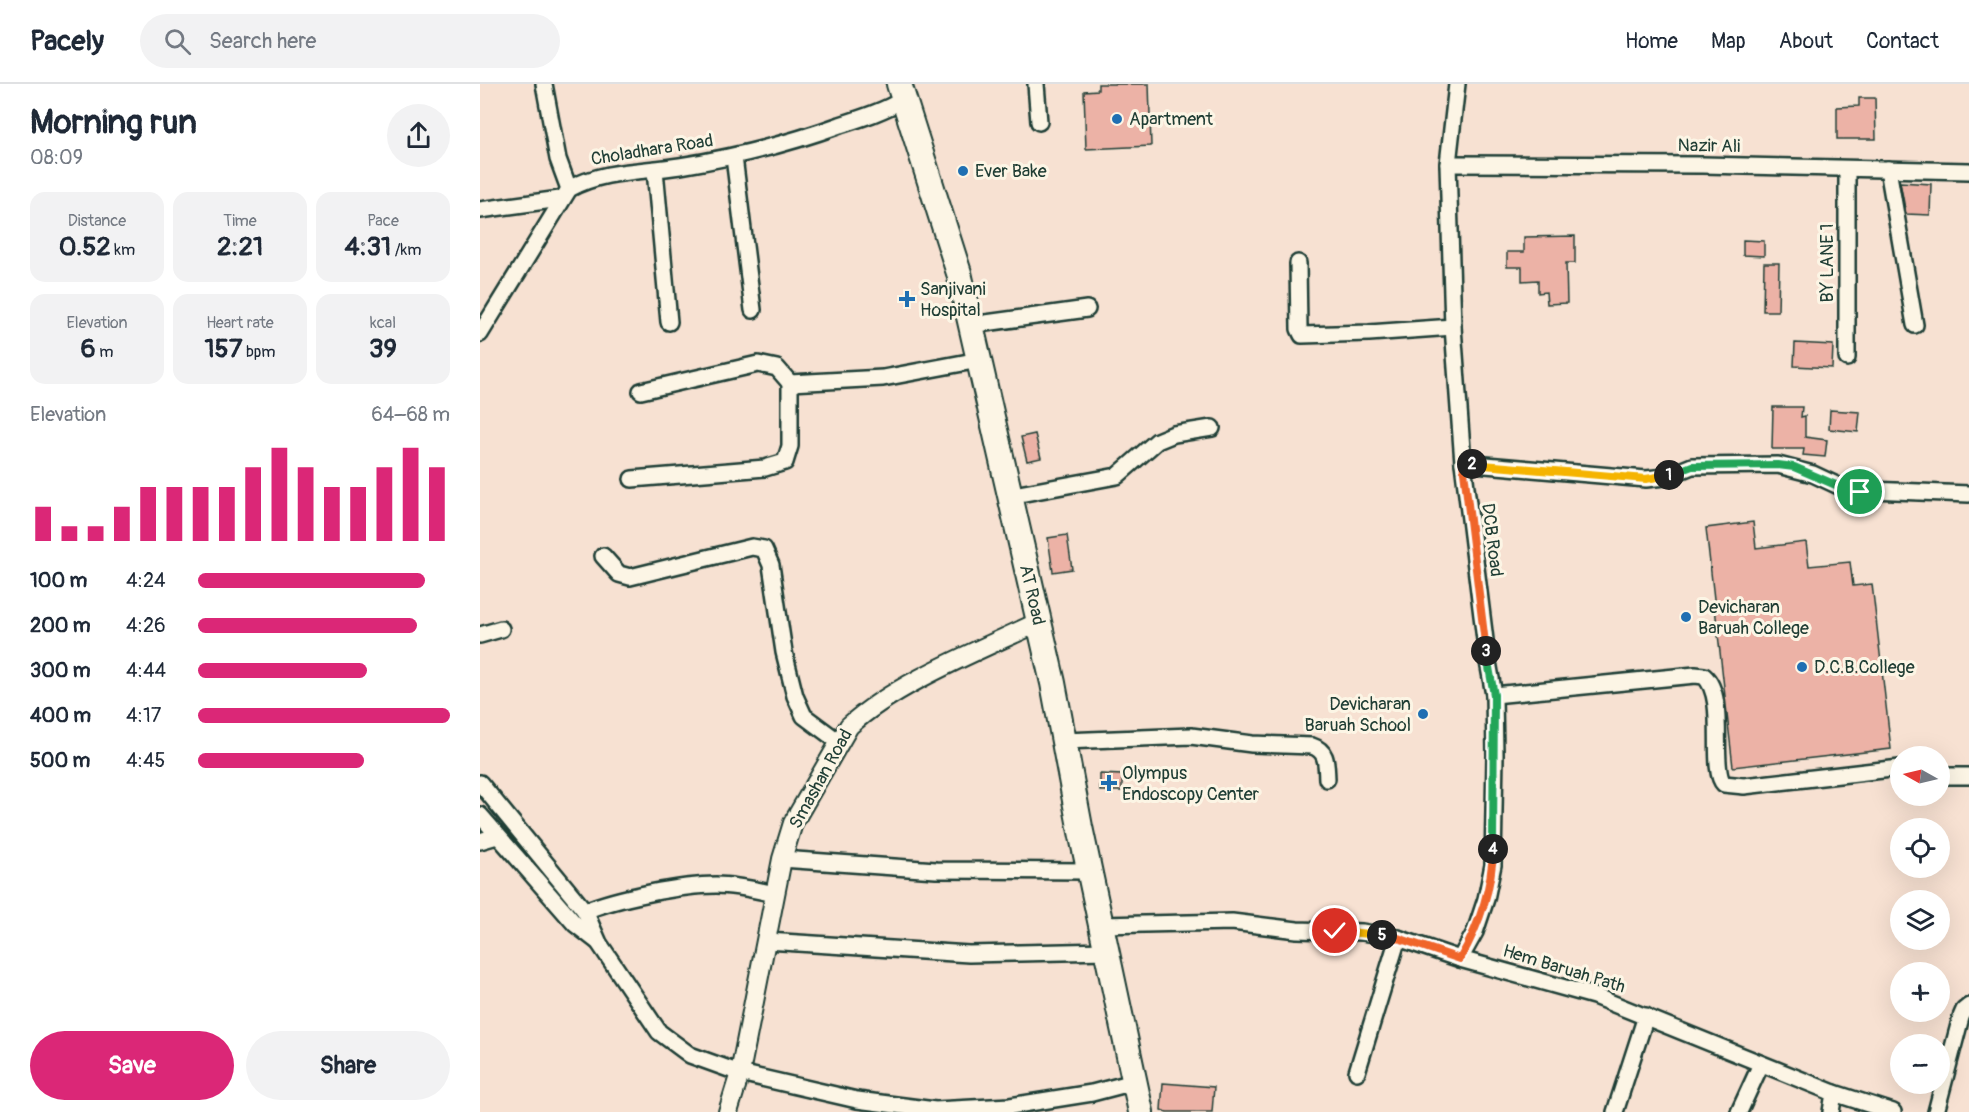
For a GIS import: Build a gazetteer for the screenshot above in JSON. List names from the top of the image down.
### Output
{
  "streets": {
    "highway": ["AT Road"],
    "street": [
      "Nazir Ali",
      "Choladhara Road",
      "BY LANE 1",
      "DCB Road",
      "Smashan Road",
      "Hem Baruah Path"
    ]
  },
  "crossings": [
    ["Nazir Ali", "BY LANE 1"],
    ["Nazir Ali", "DCB Road"],
    ["Choladhara Road", "AT Road"],
    ["DCB Road", "Hem Baruah Path"],
    ["AT Road", "Smashan Road"],
    ["AT Road", "Hem Baruah Path"]
  ],
  "places": {
    "other": [
      "Apartment",
      "Ever Bake",
      "Devicharan Baruah College",
      "D.C.B.College",
      "Devicharan Baruah School"
    ],
    "health": ["Sanjivani Hospital", "Olympus Endoscopy Center"]
  },
  "north": "left",
  "page": {
    "header": "Pacely",
    "search": "Search here",
    "nav": [
      "Home",
      "Map",
      "About",
      "Contact"
    ],
    "heading": ["Morning run", "08:09"],
    "stats": [
      ["Distance", "0.52 km"],
      ["Time", "2:21"],
      ["Pace", "4:31 /km"],
      ["Elevation", "6 m"],
      ["Heart rate", "157 bpm"],
      ["kcal", "39"]
    ],
    "chart": ["Elevation", "64–68 m"],
    "pins": [
      "2",
      "1",
      "3",
      "4",
      "5"
    ],
    "list": [
      {
        "name": "100 m",
        "note": "4:24"
      },
      {
        "name": "200 m",
        "note": "4:26"
      },
      {
        "name": "300 m",
        "note": "4:44"
      },
      {
        "name": "400 m",
        "note": "4:17"
      },
      {
        "name": "500 m",
        "note": "4:45"
      }
    ],
    "map_buttons": ["+", "−"],
    "buttons": ["Save", "Share"]
  }
}
